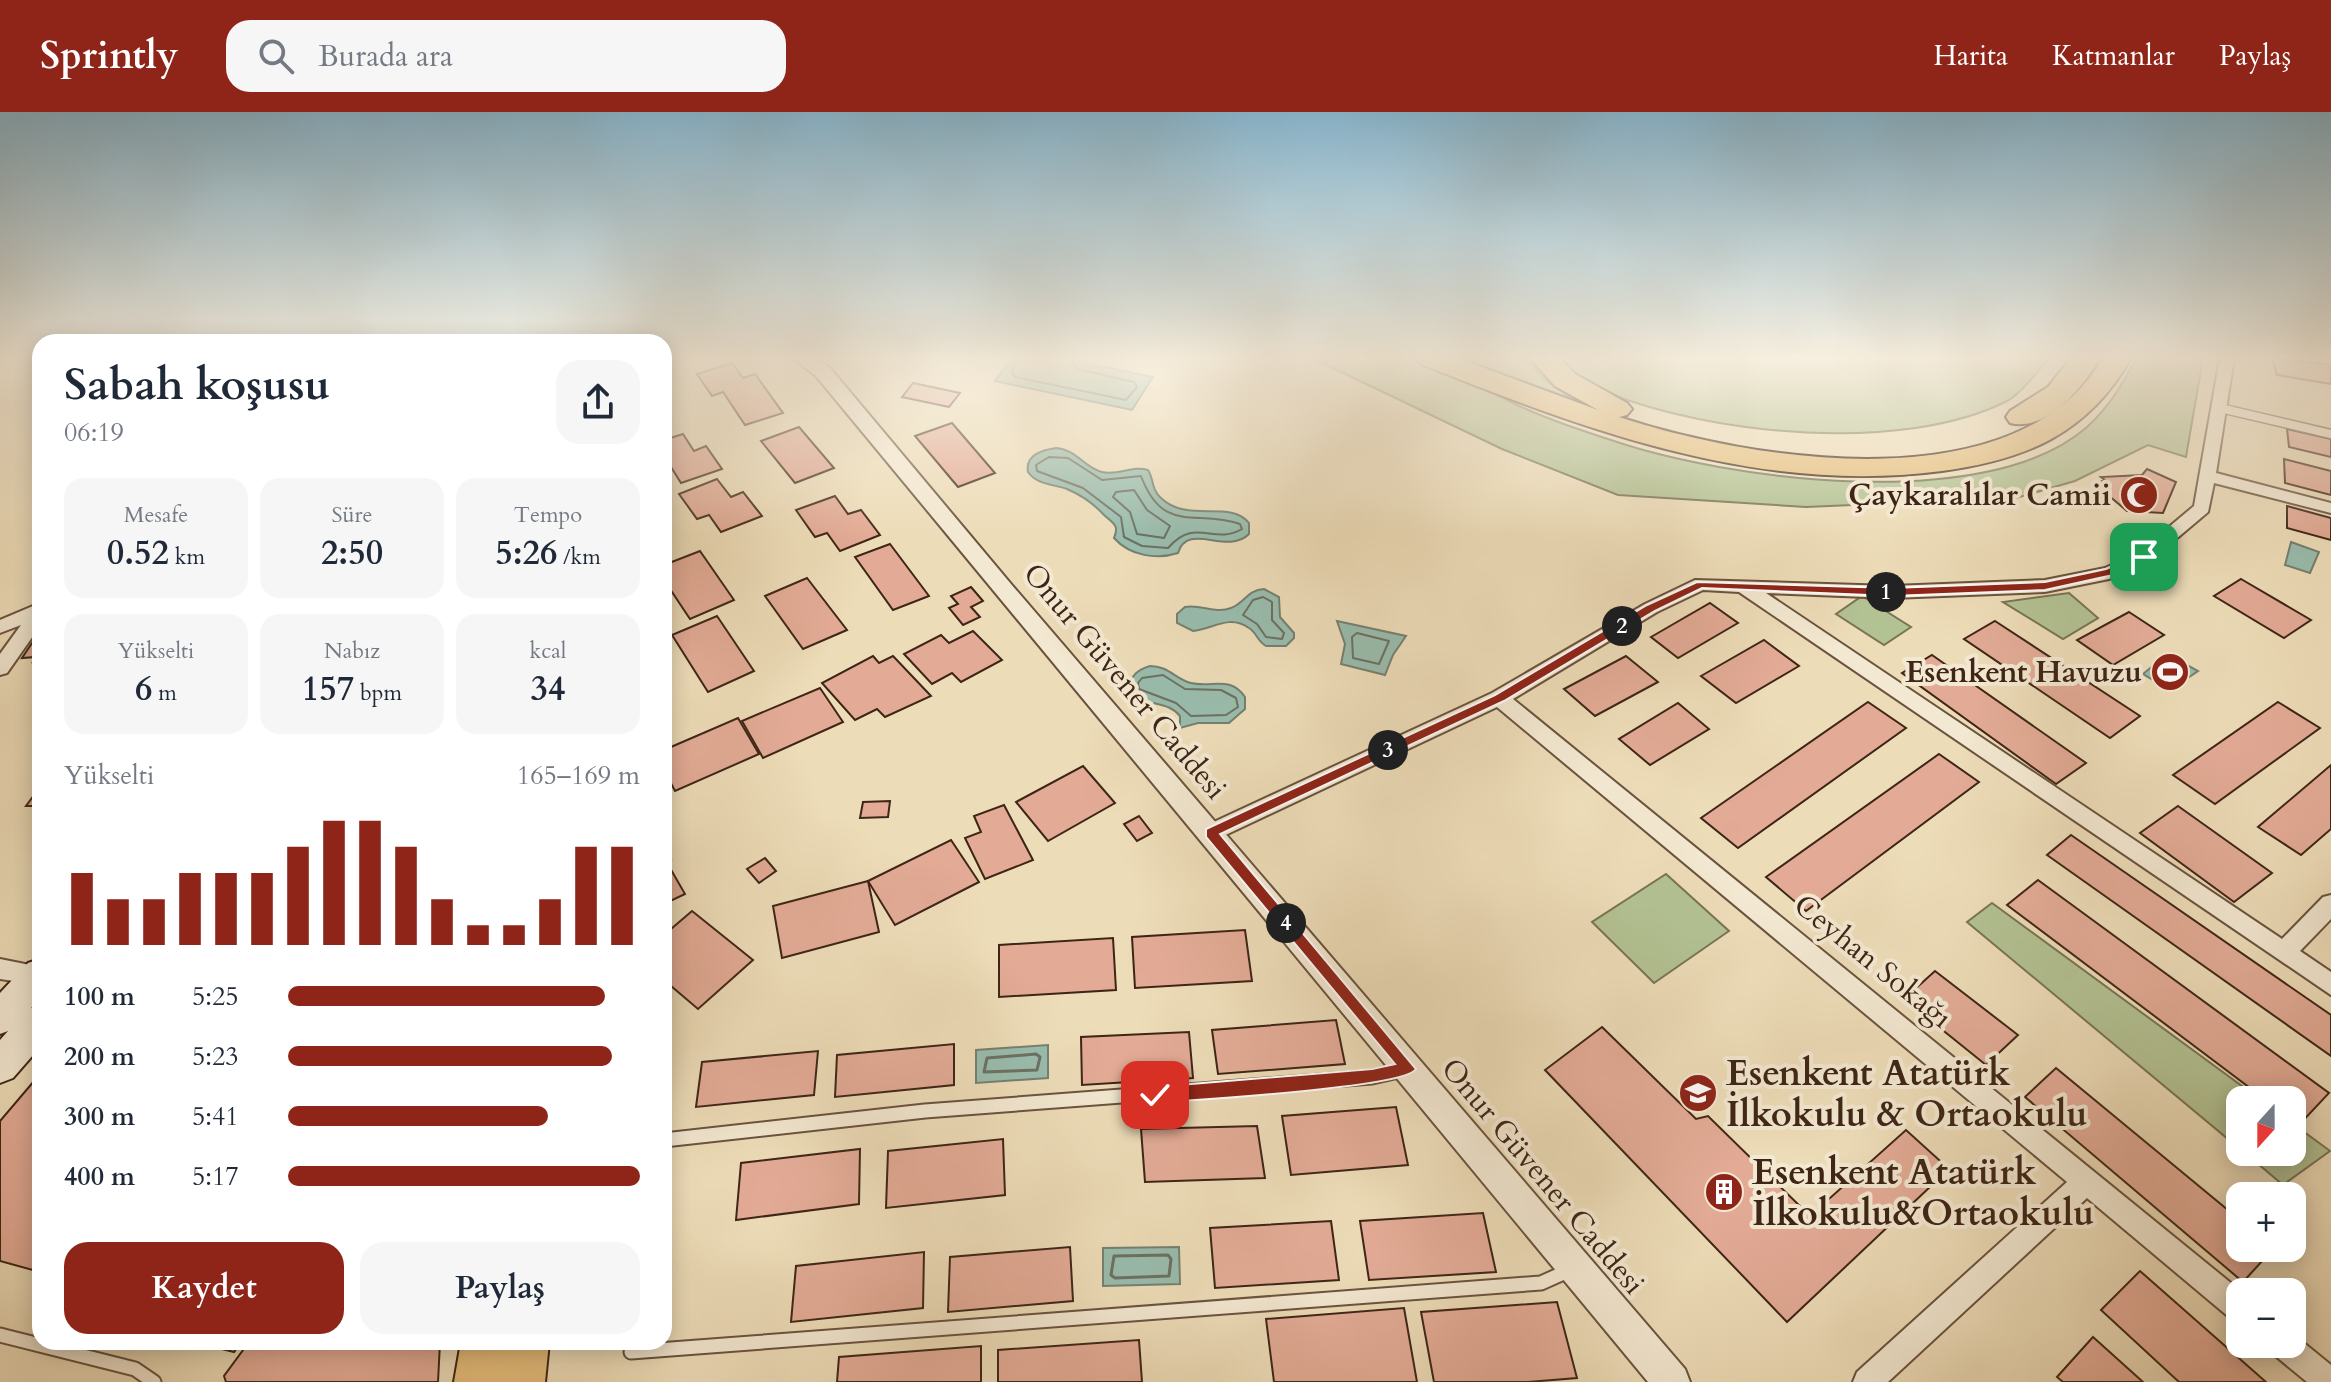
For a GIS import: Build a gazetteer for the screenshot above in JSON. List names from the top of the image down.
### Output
{
  "streets": {
    "street": ["Onur Güvener Caddesi", "Ceyhan Sokağı"]
  },
  "places": {
    "mosque": ["Çaykaralılar Camii"],
    "sports": ["Esenkent Havuzu"],
    "school or university": ["Esenkent Atatürk İlkokulu & Ortaokulu"],
    "building": ["Esenkent Atatürk İlkokulu&Ortaokulu"]
  },
  "north": "bottom",
  "page": {
    "header": "Sprintly",
    "search": "Burada ara",
    "nav": ["Harita", "Katmanlar", "Paylaş"],
    "heading": ["Sabah koşusu", "06:19"],
    "stats": [
      ["Mesafe", "0.52 km"],
      ["Süre", "2:50"],
      ["Tempo", "5:26 /km"],
      ["Yükselti", "6 m"],
      ["Nabız", "157 bpm"],
      ["kcal", "34"]
    ],
    "pins": [
      "1",
      "2",
      "3",
      "4"
    ],
    "chart": ["Yükselti", "165–169 m"],
    "list": [
      {
        "name": "100 m",
        "note": "5:25"
      },
      {
        "name": "200 m",
        "note": "5:23"
      },
      {
        "name": "300 m",
        "note": "5:41"
      },
      {
        "name": "400 m",
        "note": "5:17"
      }
    ],
    "map_buttons": ["+", "−"],
    "buttons": ["Kaydet", "Paylaş"]
  }
}
